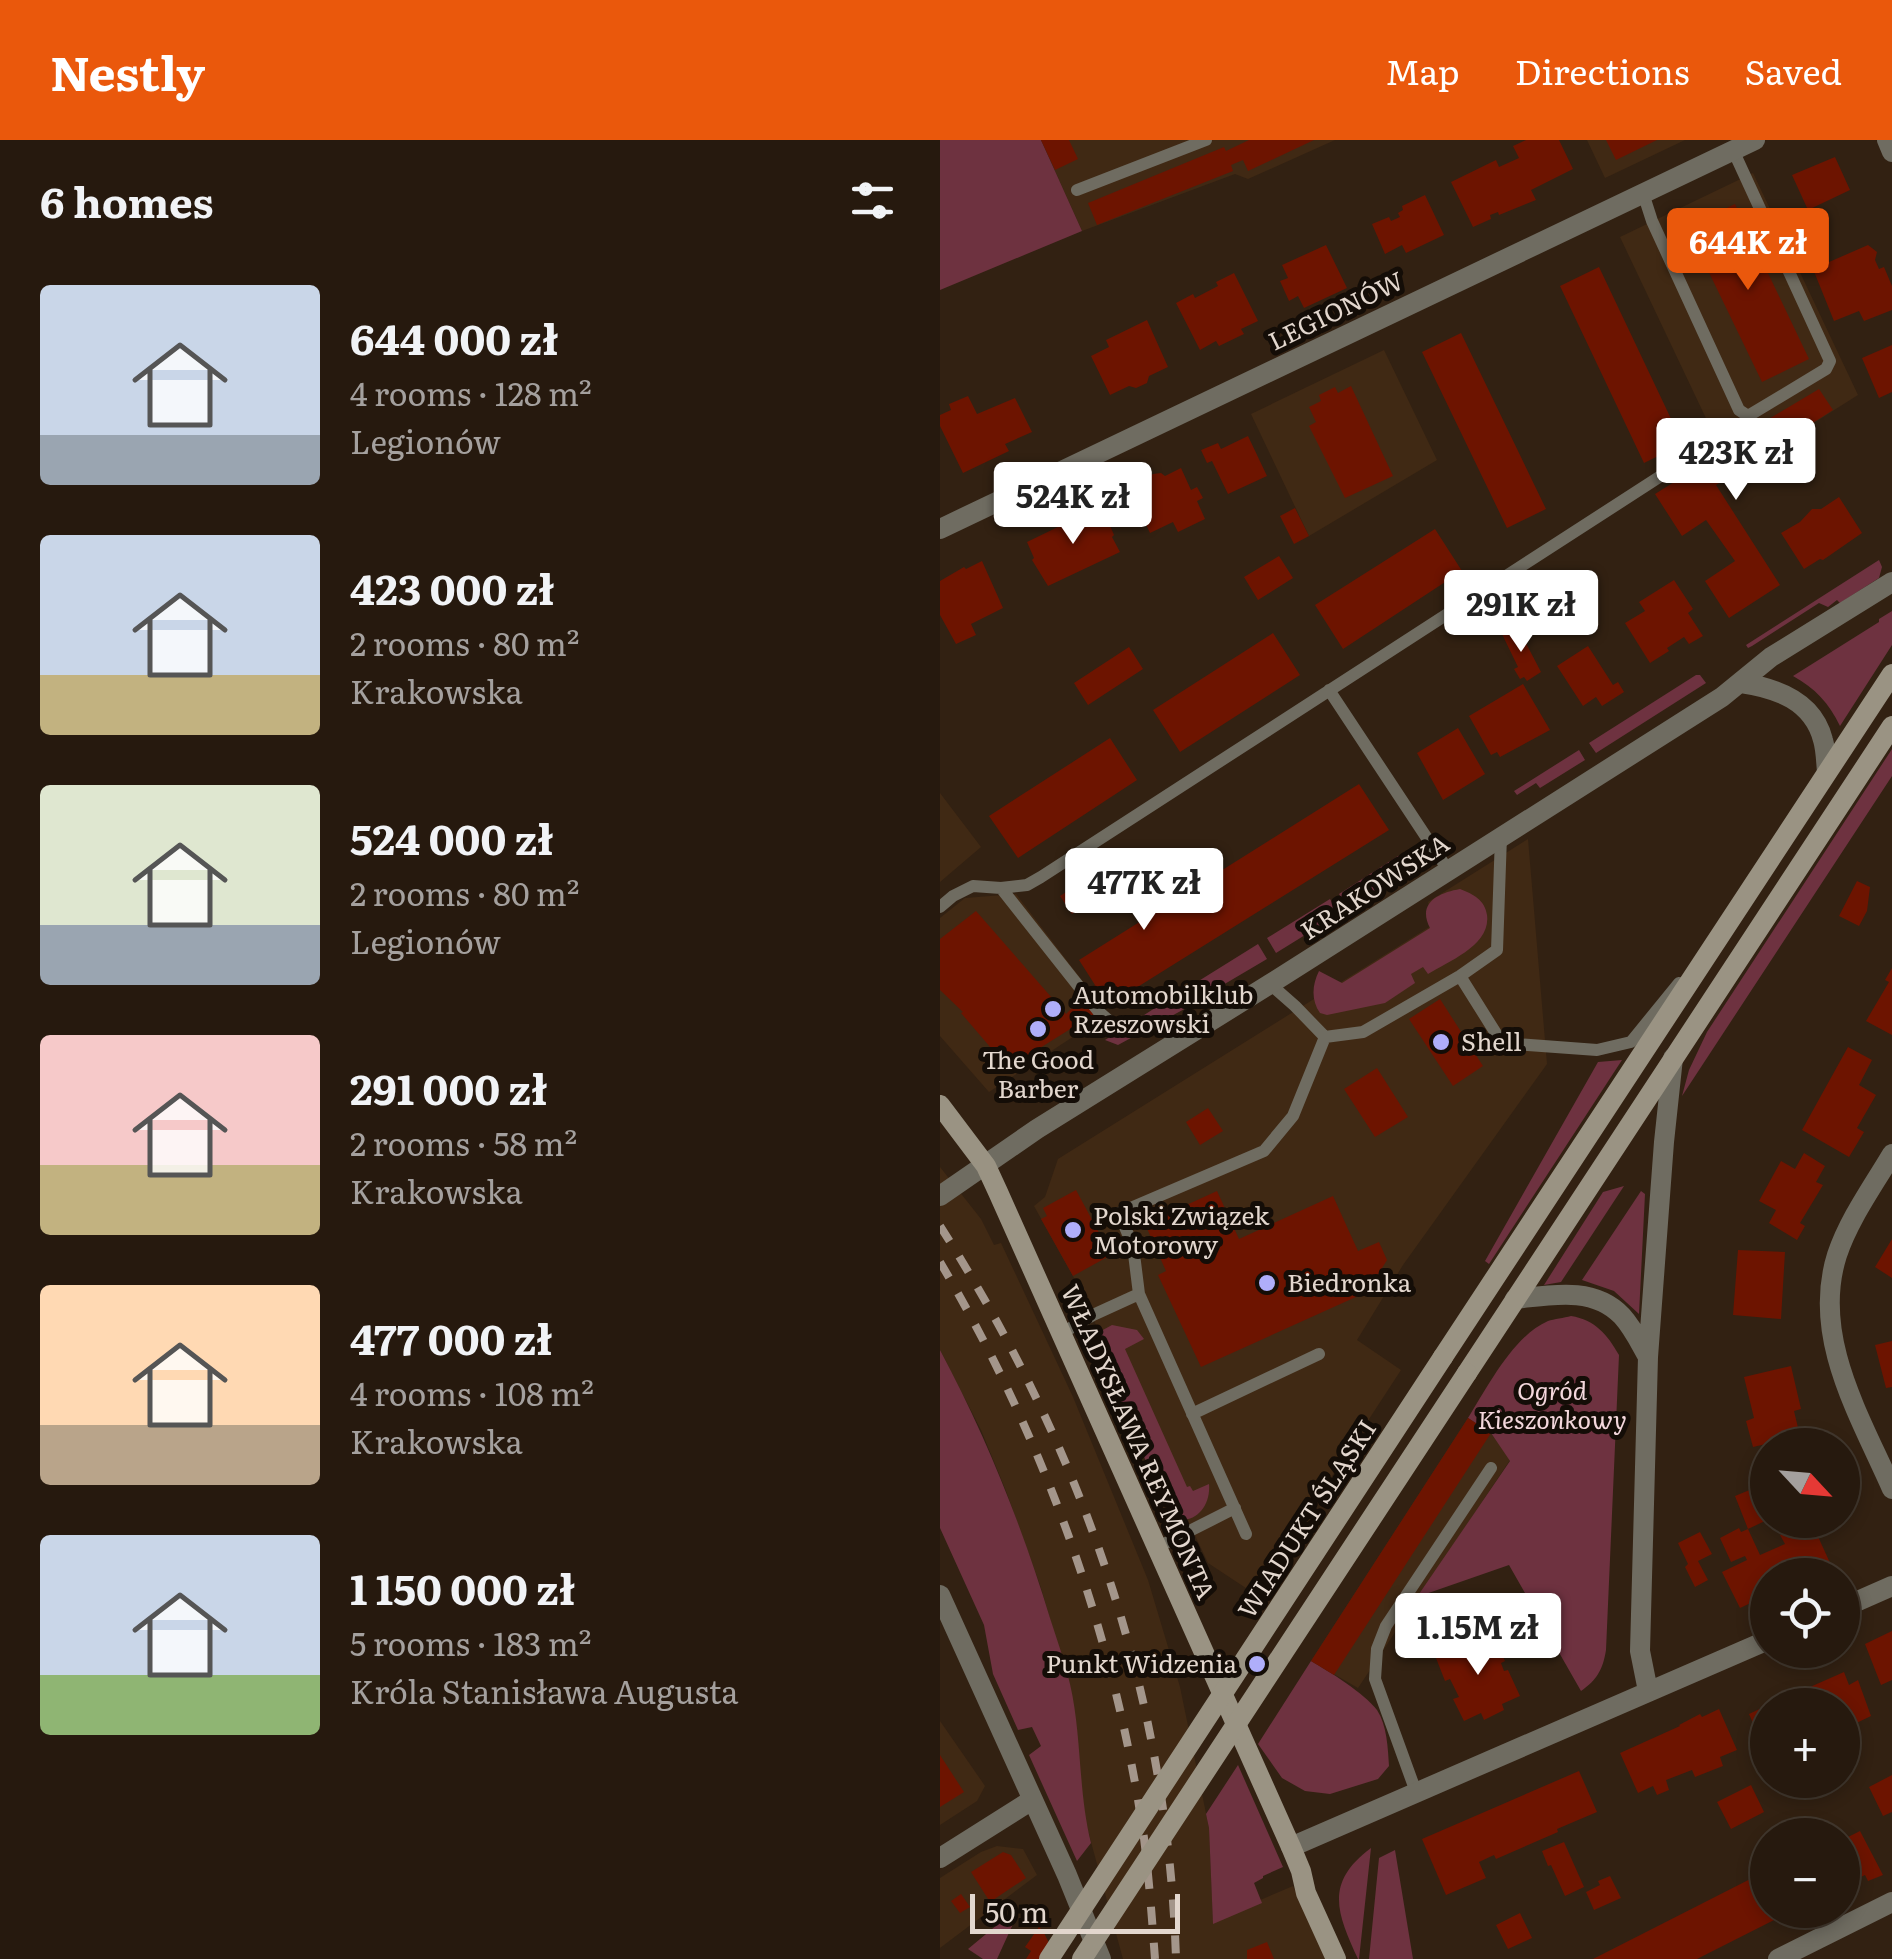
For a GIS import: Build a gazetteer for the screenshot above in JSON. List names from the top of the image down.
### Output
{
  "streets": {
    "main road": ["WŁADYSŁAWA REYMONTA", "WIADUKT ŚLĄSKI"],
    "street": ["LEGIONÓW", "KRAKOWSKA"]
  },
  "crossings": [
    ["KRAKOWSKA", "WŁADYSŁAWA REYMONTA"]
  ],
  "parks": ["Ogród Kieszonkowy"],
  "places": [
    "Automobilklub Rzeszowski",
    "The Good Barber",
    "Shell",
    "Polski Związek Motorowy",
    "Biedronka",
    "Punkt Widzenia"
  ],
  "scale_bar": "50 m",
  "north": "bottom right",
  "page": {
    "header": "Nestly",
    "nav": ["Map", "Directions", "Saved"],
    "heading": "6 homes",
    "price": [
      "644K zł",
      "423K zł",
      "524K zł",
      "291K zł",
      "477K zł",
      "1.15M zł"
    ],
    "list": [
      {
        "name": "644 000 zł",
        "note": "4 rooms · 128 m² · Legionów"
      },
      {
        "name": "423 000 zł",
        "note": "2 rooms · 80 m² · Krakowska"
      },
      {
        "name": "524 000 zł",
        "note": "2 rooms · 80 m² · Legionów"
      },
      {
        "name": "291 000 zł",
        "note": "2 rooms · 58 m² · Krakowska"
      },
      {
        "name": "477 000 zł",
        "note": "4 rooms · 108 m² · Krakowska"
      },
      {
        "name": "1 150 000 zł",
        "note": "5 rooms · 183 m² · Króla Stanisława Augusta"
      }
    ],
    "map_buttons": ["+", "−"],
    "scale": "50 m"
  }
}
